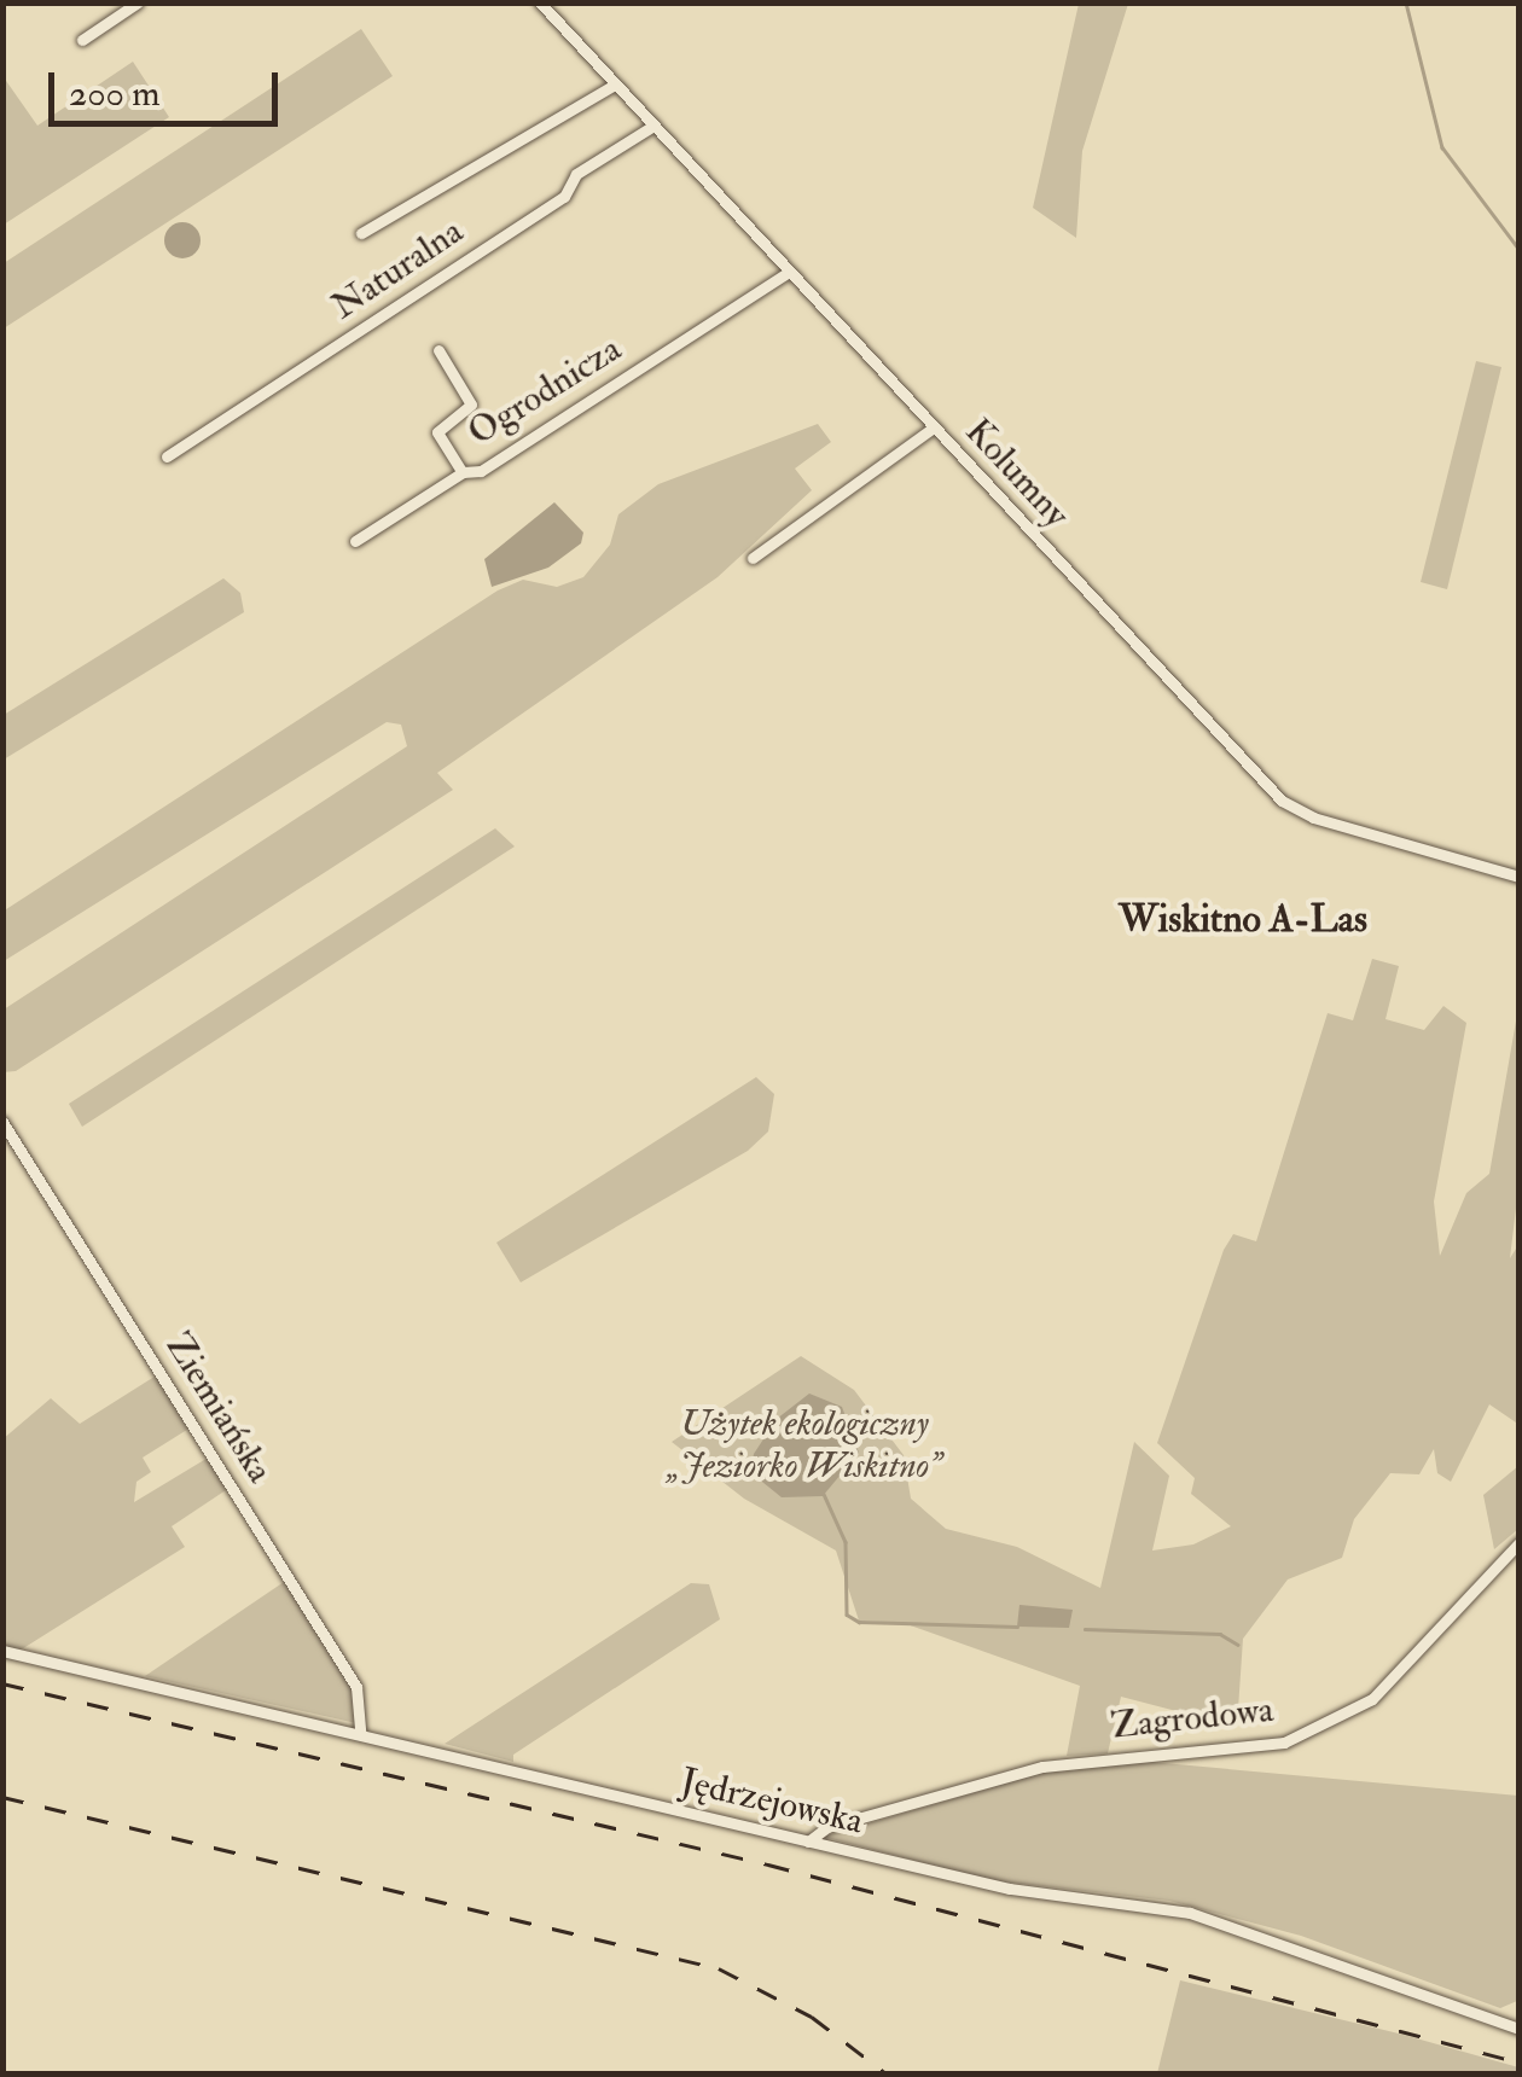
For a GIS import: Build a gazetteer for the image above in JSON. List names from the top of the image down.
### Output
{
  "streets": {
    "street": [
      "Naturalna",
      "Ogrodnicza",
      "Kolumny",
      "Ziemiańska",
      "Zagrodowa",
      "Jędrzejowska"
    ]
  },
  "crossings": [
    ["Naturalna", "Kolumny"],
    ["Ogrodnicza", "Kolumny"],
    ["Ziemiańska", "Jędrzejowska"],
    ["Zagrodowa", "Jędrzejowska"]
  ],
  "districts": ["Wiskitno A-Las"],
  "parks": ["Użytek ekologiczny „Jeziorko Wiskitno”"],
  "scale_bar": "200 m"
}
